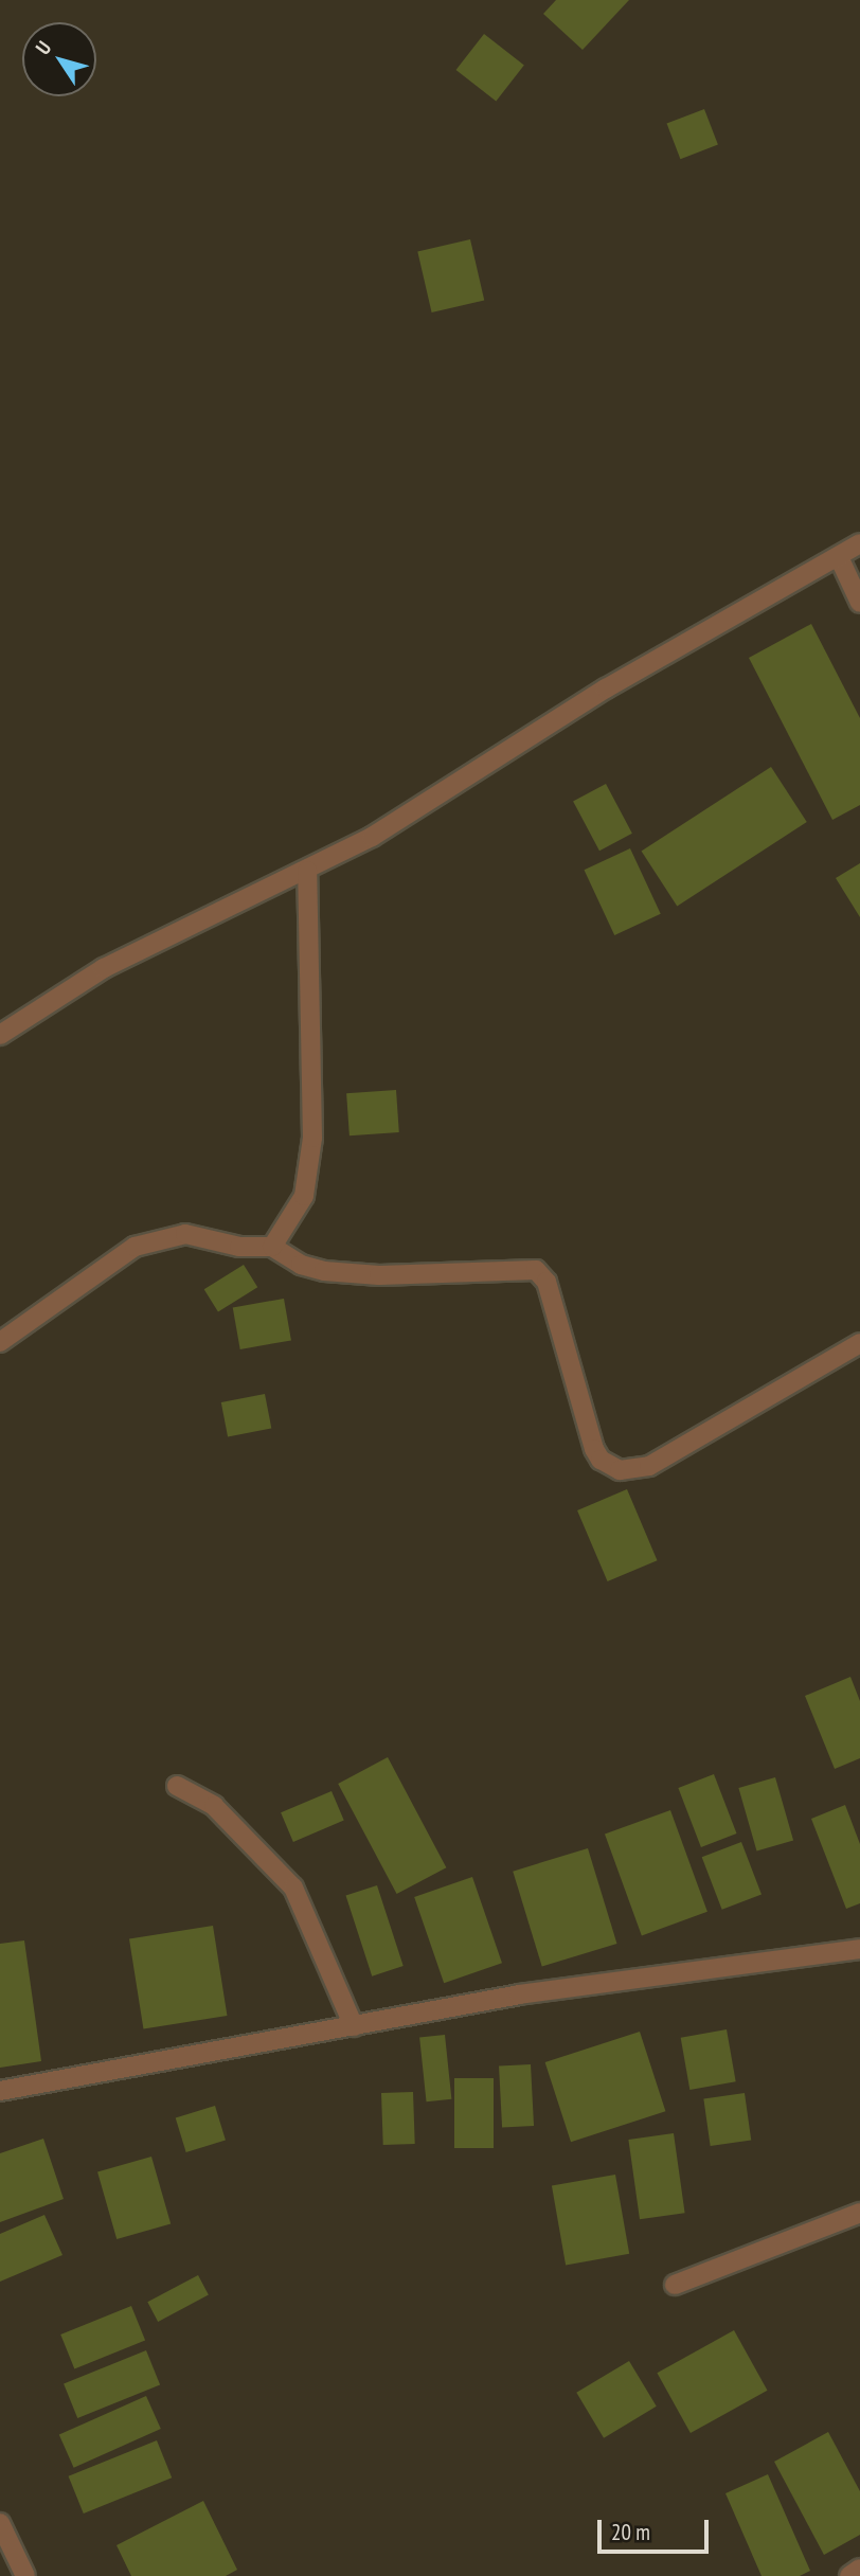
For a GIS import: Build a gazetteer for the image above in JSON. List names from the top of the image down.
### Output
{
  "scale_bar": "20 m",
  "north": "top left"
}
